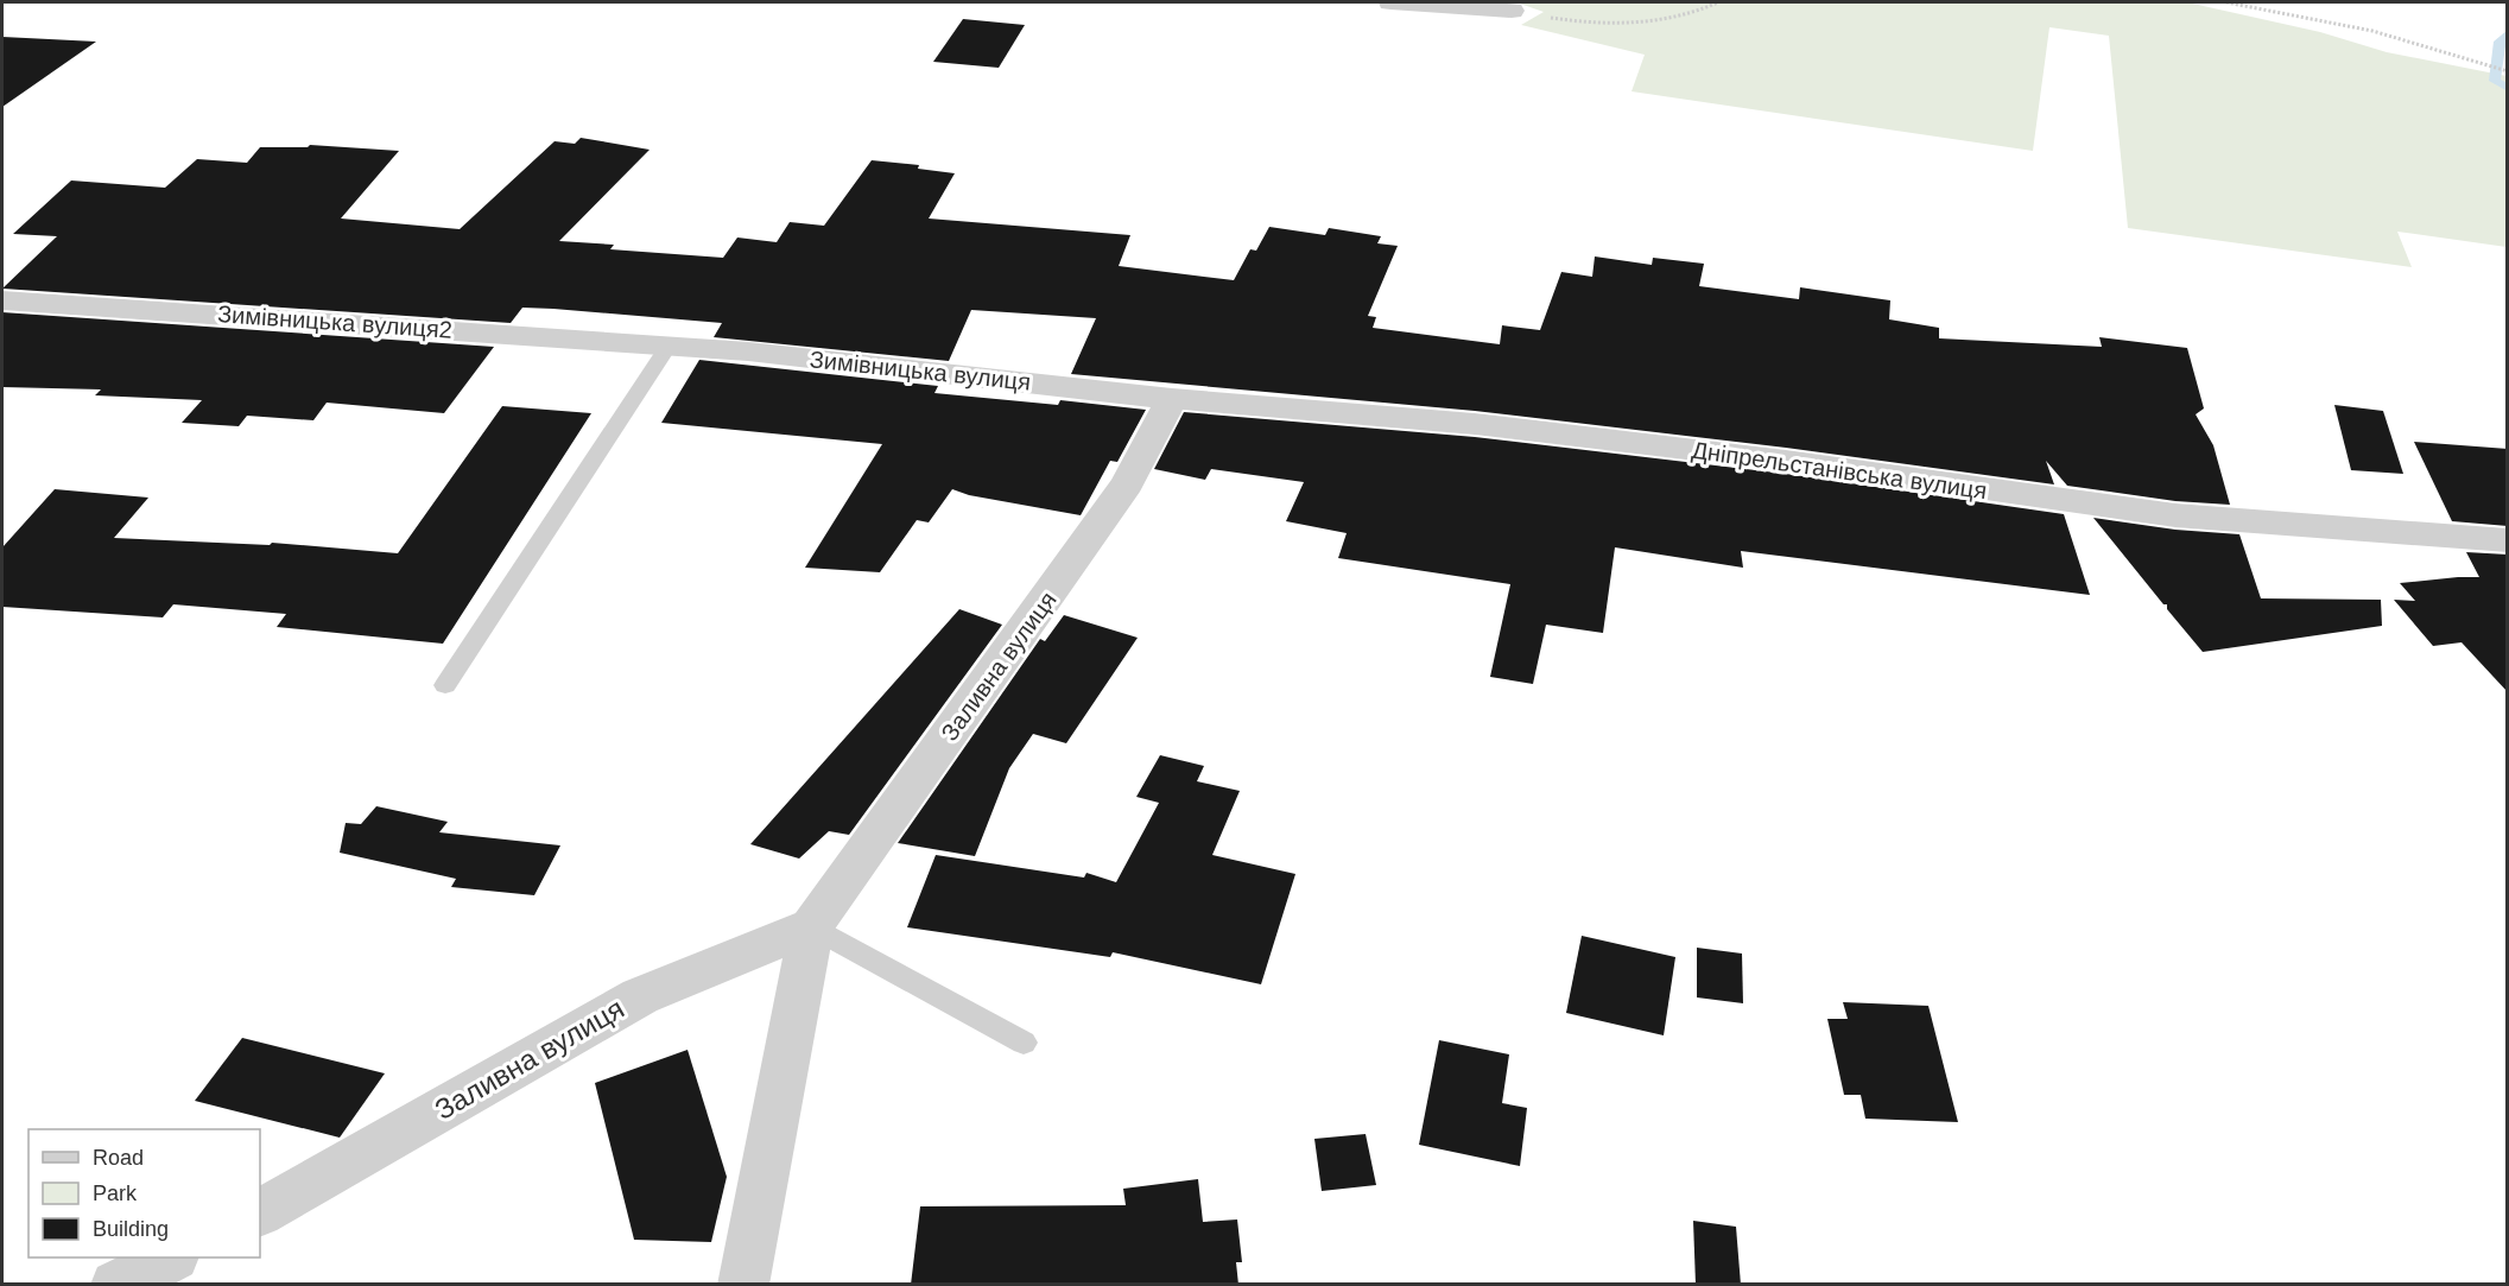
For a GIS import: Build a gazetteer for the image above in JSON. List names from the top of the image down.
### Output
{
  "streets": {
    "street": [
      "Зимівницька вулиця2",
      "Зимівницька вулиця",
      "Дніпрельстанівська вулиця",
      "Заливна вулиця"
    ]
  },
  "crossings": [
    ["Зимівницька вулиця2", "Зимівницька вулиця"],
    ["Зимівницька вулиця", "Дніпрельстанівська вулиця"],
    ["Зимівницька вулиця", "Заливна вулиця"],
    ["Дніпрельстанівська вулиця", "Заливна вулиця"]
  ],
  "legend": ["Road", "Park", "Building"]
}
